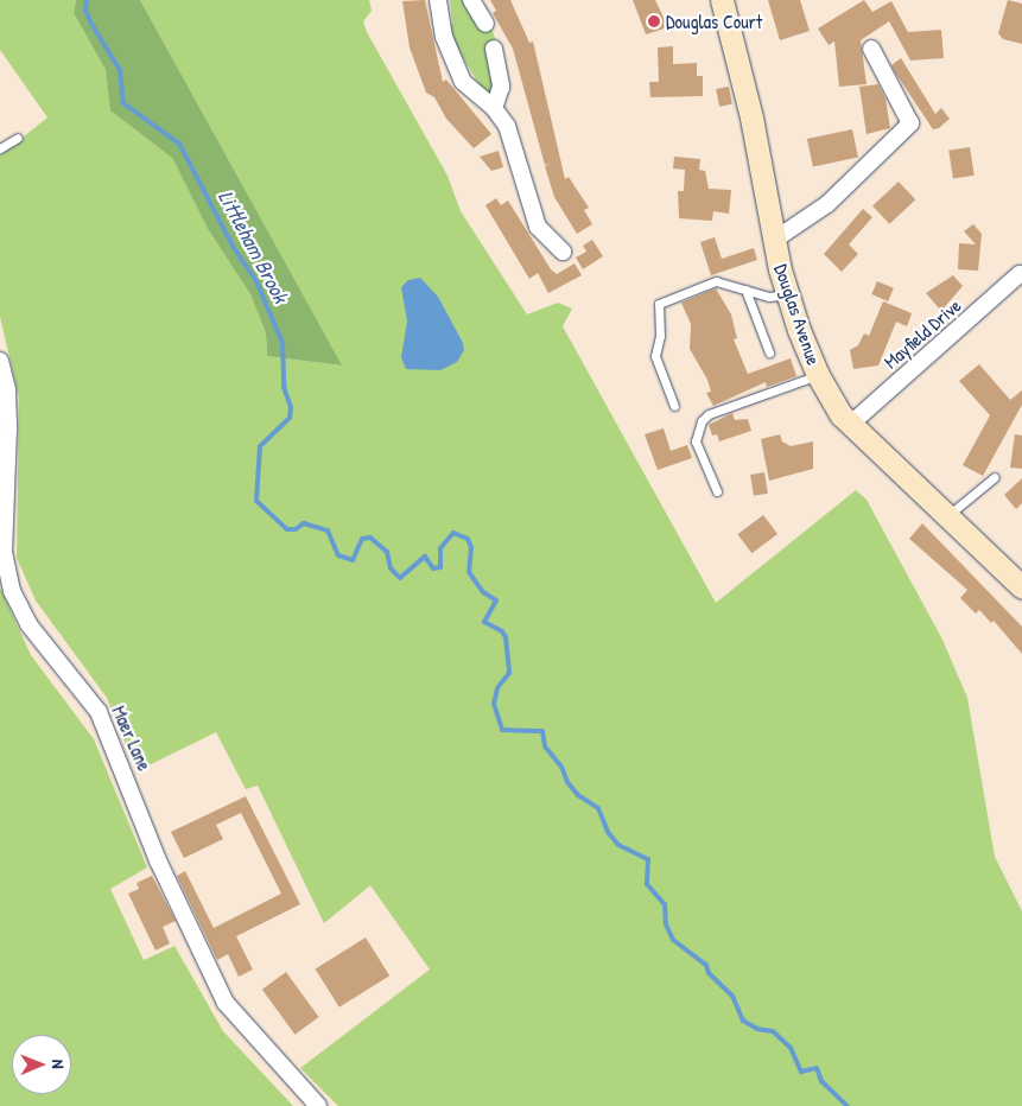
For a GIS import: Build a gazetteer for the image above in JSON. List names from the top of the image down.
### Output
{
  "streets": {
    "street": ["Douglas Avenue", "Mayfield Drive", "Maer Lane"]
  },
  "crossings": [
    ["Douglas Avenue", "Mayfield Drive"]
  ],
  "water": ["Littleham Brook"],
  "places": ["Douglas Court"],
  "north": "right"
}
